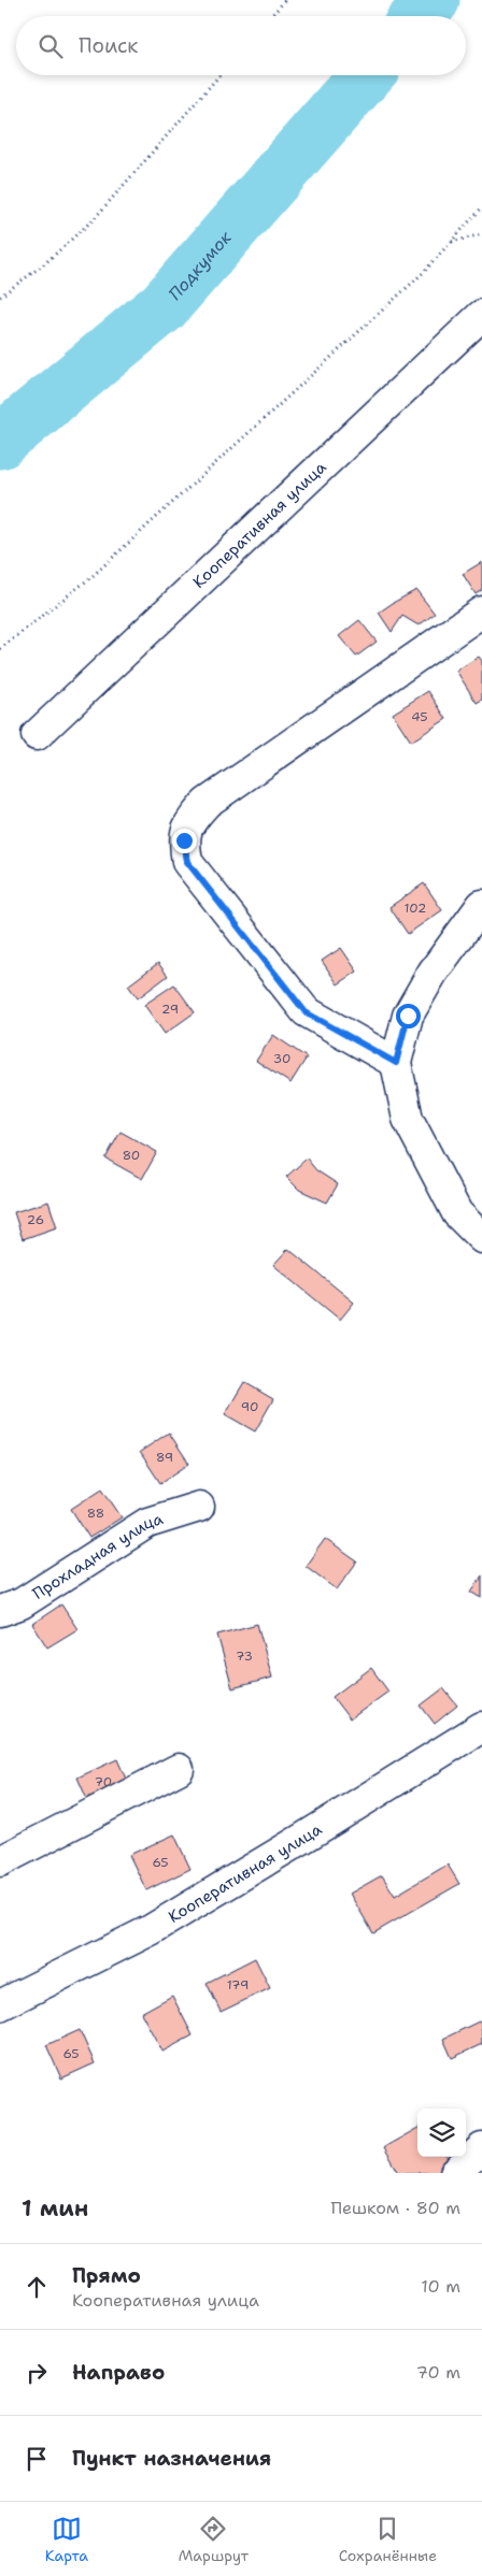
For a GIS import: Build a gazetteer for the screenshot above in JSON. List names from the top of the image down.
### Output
{
  "streets": {
    "street": ["Кооперативная улица", "Прохладная улица"]
  },
  "water": ["Подкумок"],
  "house_numbers": [
    "45",
    "102",
    "29",
    "30",
    "80",
    "26",
    "90",
    "89",
    "88",
    "73",
    "70",
    "65",
    "179",
    "65"
  ],
  "page": {
    "search": "Поиск",
    "heading": ["1 мин", "Пешком · 80 m"],
    "list": [
      ["Прямо", "Кооперативная улица", "10 m"],
      ["Направо", "70 m"],
      "Пункт назначения"
    ],
    "nav": ["Карта", "Маршрут", "Сохранённые"]
  }
}
